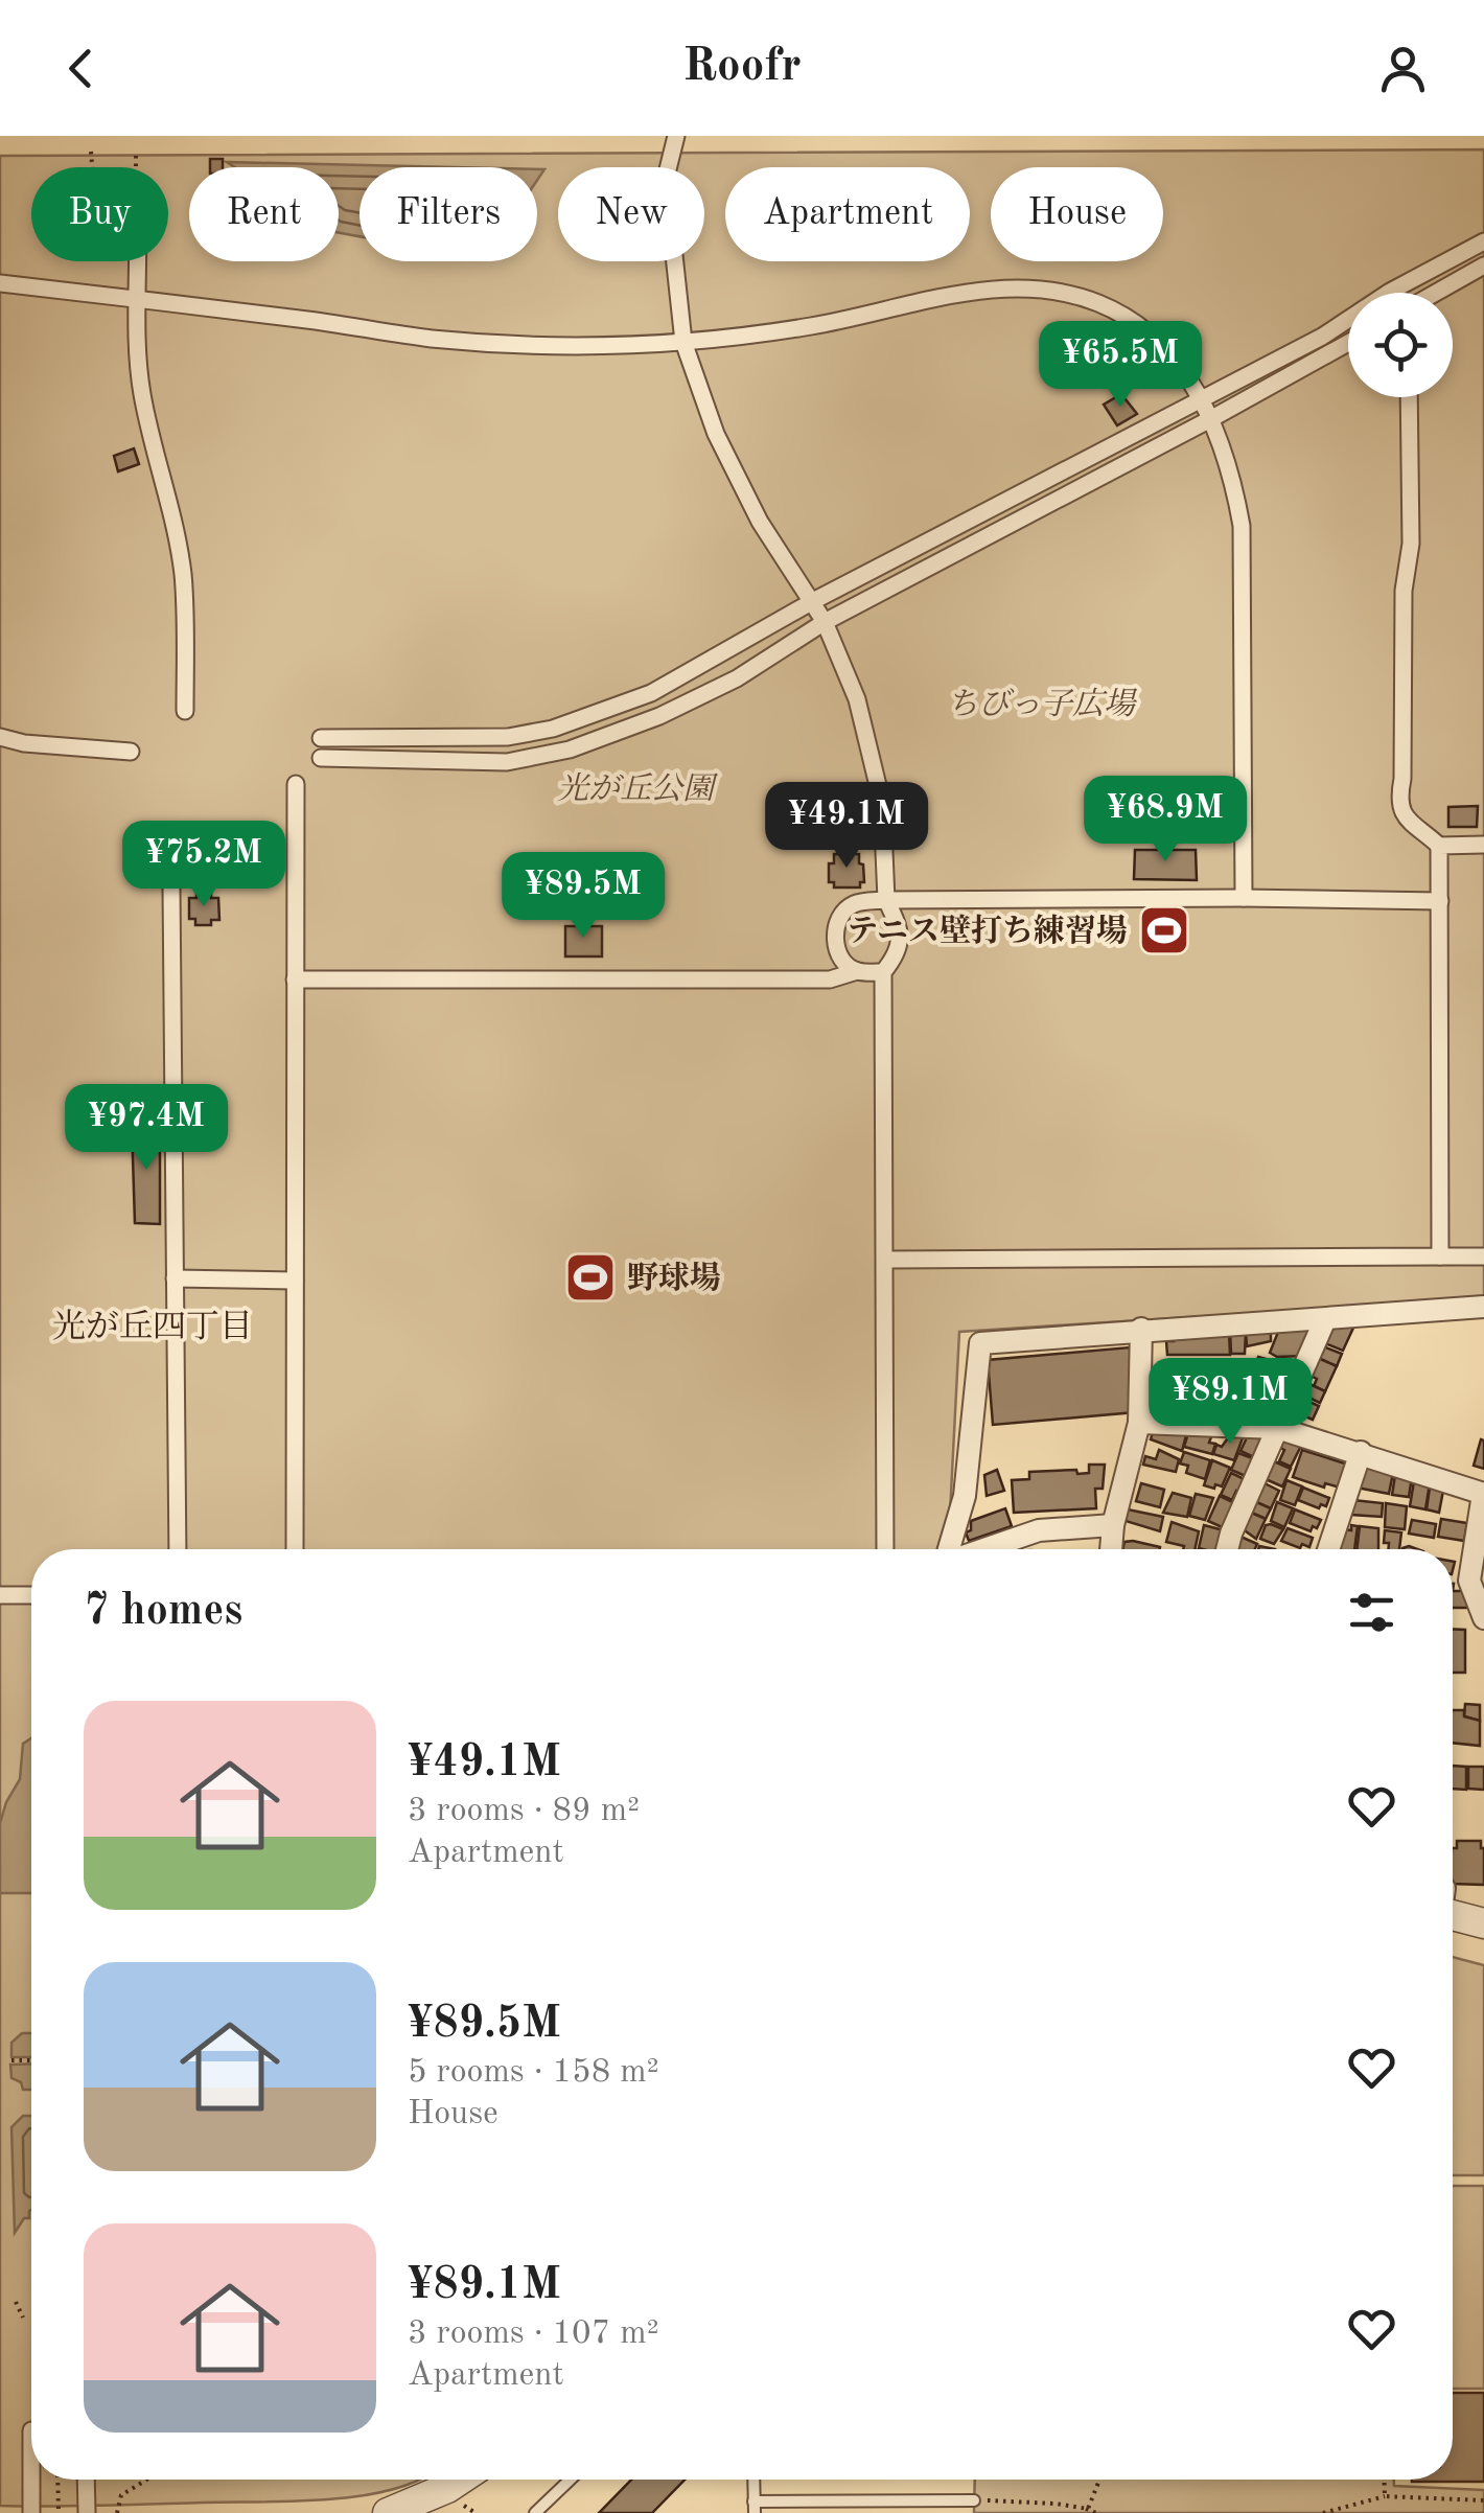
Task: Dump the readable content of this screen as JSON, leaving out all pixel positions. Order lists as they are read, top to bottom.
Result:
{
  "districts": ["光が丘四丁目"],
  "parks": ["ちびっ子広場", "光が丘公園"],
  "places": {
    "sports": ["テニス壁打ち練習場", "野球場"]
  },
  "page": {
    "header": "Roofr",
    "chip": [
      "Buy",
      "Rent",
      "Filters",
      "New",
      "Apartment",
      "House"
    ],
    "price": [
      "¥65.5M",
      "¥68.9M",
      "¥49.1M",
      "¥75.2M",
      "¥89.5M",
      "¥97.4M",
      "¥89.1M"
    ],
    "heading": "7 homes",
    "list": [
      {
        "name": "¥49.1M",
        "note": "3 rooms · 89 m² · Apartment"
      },
      {
        "name": "¥89.5M",
        "note": "5 rooms · 158 m² · House"
      },
      {
        "name": "¥89.1M",
        "note": "3 rooms · 107 m² · Apartment"
      }
    ]
  }
}
